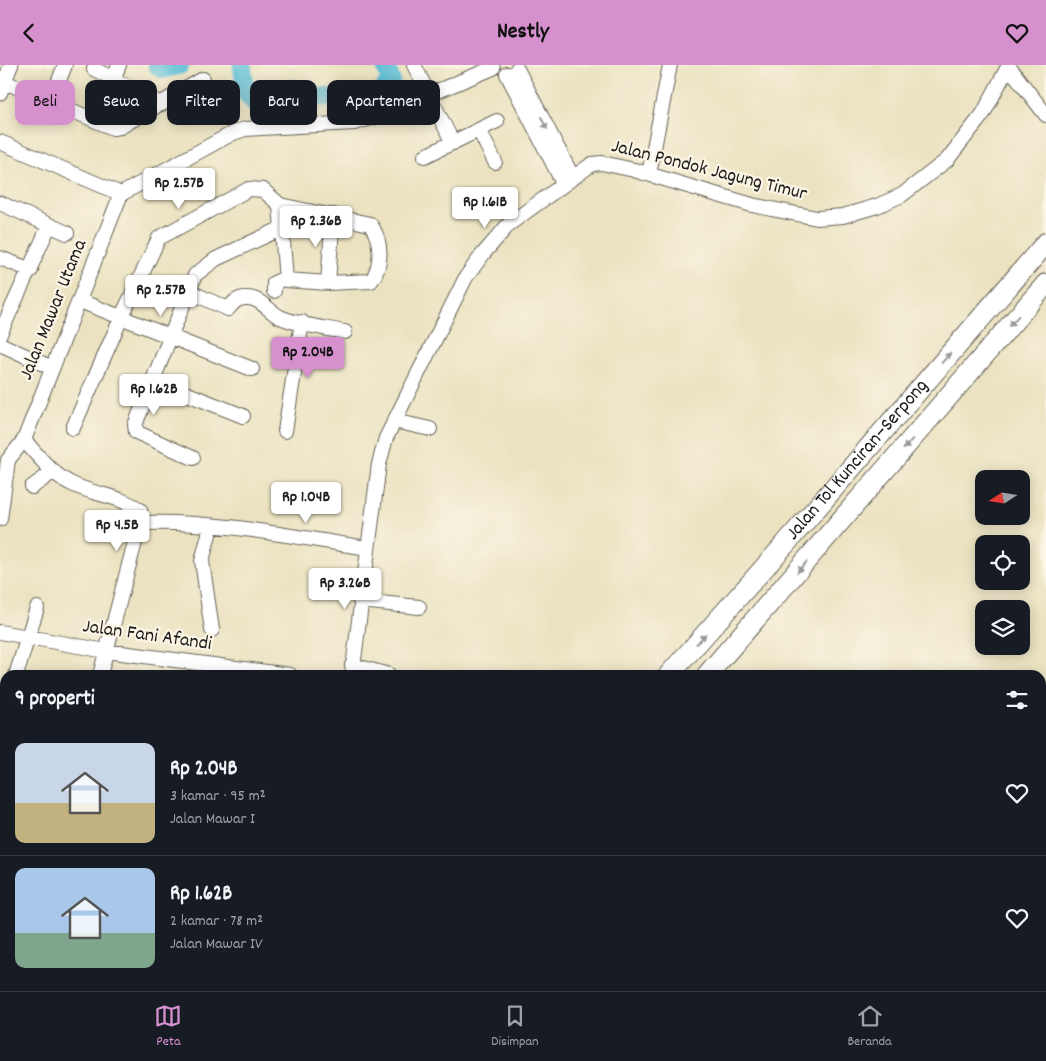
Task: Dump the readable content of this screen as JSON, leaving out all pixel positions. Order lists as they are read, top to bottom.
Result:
{
  "streets": {
    "highway": ["Jalan Tol Kunciran–Serpong"],
    "street": ["Jalan Pondok Jagung Timur", "Jalan Mawar Utama", "Jalan Fani Afandi"]
  },
  "north": "left",
  "page": {
    "header": "Nestly",
    "chip": [
      "Beli",
      "Sewa",
      "Filter",
      "Baru",
      "Apartemen"
    ],
    "price": [
      "Rp 2.57B",
      "Rp 1.61B",
      "Rp 2.36B",
      "Rp 2.57B",
      "Rp 2.04B",
      "Rp 1.62B",
      "Rp 1.04B",
      "Rp 4.5B",
      "Rp 3.26B"
    ],
    "heading": "9 properti",
    "list": [
      {
        "name": "Rp 2.04B",
        "note": "3 kamar · 95 m² · Jalan Mawar I"
      },
      {
        "name": "Rp 1.62B",
        "note": "2 kamar · 78 m² · Jalan Mawar IV"
      }
    ],
    "tabs": ["Peta", "Disimpan", "Beranda"]
  }
}
